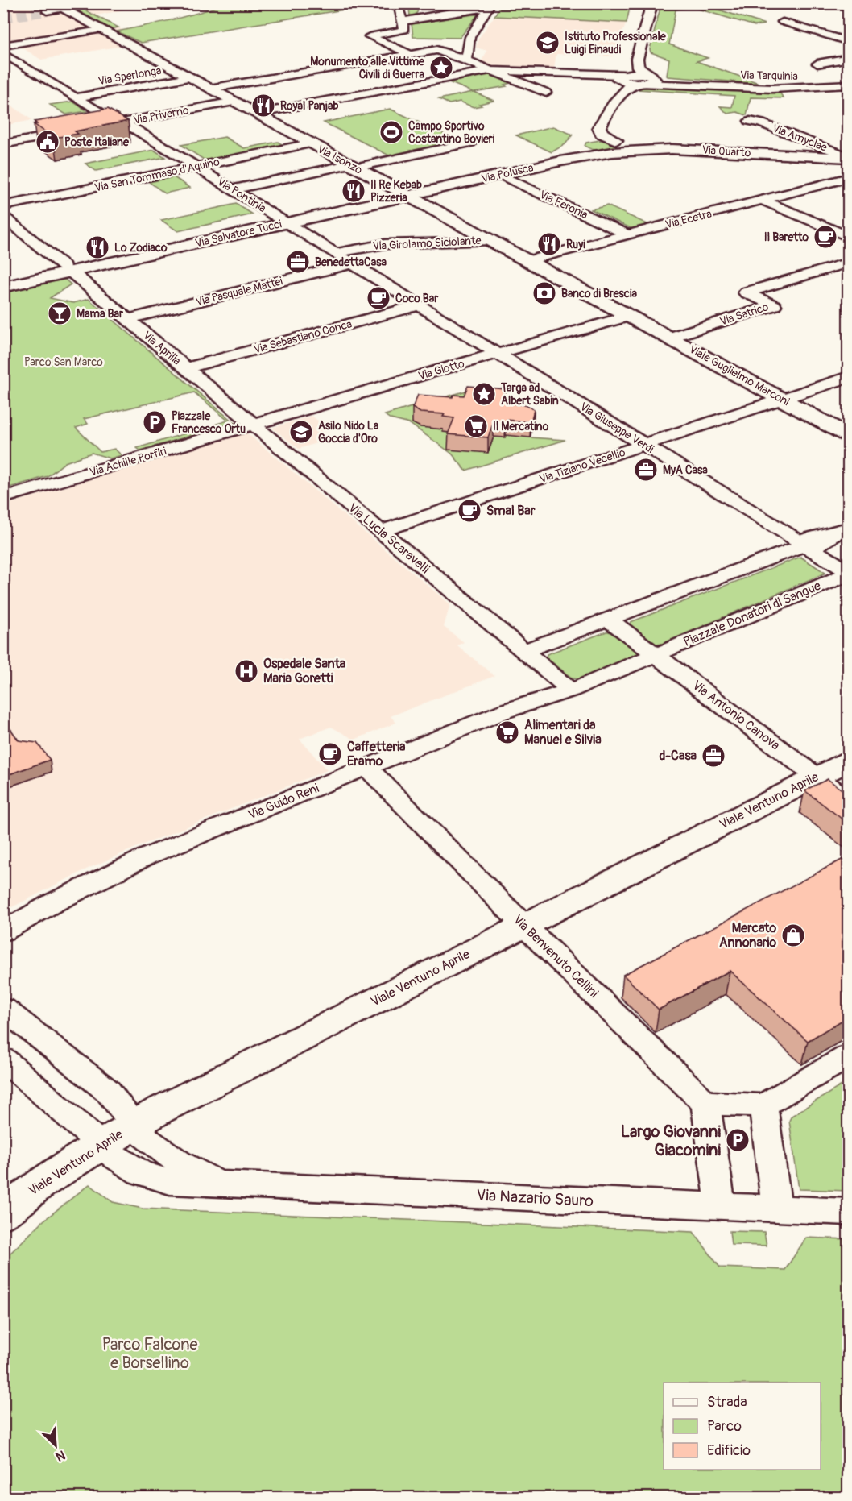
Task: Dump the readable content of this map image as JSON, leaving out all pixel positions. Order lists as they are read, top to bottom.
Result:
{
  "streets": {
    "street": [
      "Via Sperlonga",
      "Via Tarquinia",
      "Via Priverno",
      "Via Amyclae",
      "Via Quarto",
      "Via Isonzo",
      "Via Polusca",
      "Via San Tommaso d'Aquino",
      "Via Pontinia",
      "Via Feronia",
      "Via Ecetra",
      "Via Salvatore Tucci",
      "Via Girolamo Siciolante",
      "Via Pasquale Mattei",
      "Via Satrico",
      "Via Sebastiano Conca",
      "Via Aprilia",
      "Via Giotto",
      "Viale Guglielmo Marconi",
      "Via Giuseppe Verdi",
      "Via Achille Porfiri",
      "Via Tiziano Vecellio",
      "Via Lucia Scaravelli",
      "Piazzale Donatori di Sangue",
      "Via Antonio Canova",
      "Viale Ventuno Aprile",
      "Via Guido Reni",
      "Via Benvenuto Cellini",
      "Via Nazario Sauro"
    ]
  },
  "crossings": [
    ["Via Sperlonga", "Via Isonzo"],
    ["Via Sperlonga", "Via Pontinia"],
    ["Via Tarquinia", "Via Polusca"],
    ["Via Priverno", "Via Isonzo"],
    ["Via Priverno", "Via Pontinia"],
    ["Via Amyclae", "Via Quarto"],
    ["Via Quarto", "Via Polusca"],
    ["Via Isonzo", "Via Polusca"],
    ["Via Isonzo", "Via San Tommaso d'Aquino"],
    ["Via Isonzo", "Via Ecetra"],
    ["Via Isonzo", "Via Salvatore Tucci"],
    ["Via Isonzo", "Via Girolamo Siciolante"],
    ["Via Isonzo", "Via Giotto"],
    ["Via Isonzo", "Viale Guglielmo Marconi"],
    ["Via Polusca", "Via Feronia"],
    ["Via Polusca", "Via Salvatore Tucci"],
    ["Via San Tommaso d'Aquino", "Via Pontinia"],
    ["Via San Tommaso d'Aquino", "Via Aprilia"],
    ["Via Pontinia", "Via Salvatore Tucci"],
    ["Via Pontinia", "Via Giuseppe Verdi"],
    ["Via Feronia", "Via Ecetra"],
    ["Via Salvatore Tucci", "Via Aprilia"],
    ["Via Salvatore Tucci", "Via Giuseppe Verdi"],
    ["Via Girolamo Siciolante", "Via Giuseppe Verdi"],
    ["Via Pasquale Mattei", "Via Aprilia"],
    ["Via Pasquale Mattei", "Via Giuseppe Verdi"],
    ["Via Satrico", "Viale Guglielmo Marconi"],
    ["Via Sebastiano Conca", "Via Aprilia"],
    ["Via Sebastiano Conca", "Via Giuseppe Verdi"],
    ["Via Aprilia", "Via Giotto"],
    ["Via Aprilia", "Via Achille Porfiri"],
    ["Via Aprilia", "Via Lucia Scaravelli"],
    ["Via Giotto", "Viale Guglielmo Marconi"],
    ["Via Giotto", "Via Giuseppe Verdi"],
    ["Via Giotto", "Via Achille Porfiri"],
    ["Via Giotto", "Via Lucia Scaravelli"],
    ["Viale Guglielmo Marconi", "Via Tiziano Vecellio"],
    ["Via Giuseppe Verdi", "Via Tiziano Vecellio"],
    ["Via Giuseppe Verdi", "Piazzale Donatori di Sangue"],
    ["Via Achille Porfiri", "Via Lucia Scaravelli"],
    ["Via Tiziano Vecellio", "Via Lucia Scaravelli"],
    ["Piazzale Donatori di Sangue", "Via Antonio Canova"],
    ["Piazzale Donatori di Sangue", "Via Guido Reni"],
    ["Via Antonio Canova", "Viale Ventuno Aprile"],
    ["Viale Ventuno Aprile", "Via Benvenuto Cellini"],
    ["Viale Ventuno Aprile", "Via Nazario Sauro"],
    ["Via Guido Reni", "Via Benvenuto Cellini"]
  ],
  "parks": ["Parco San Marco", "Parco Falcone e Borsellino"],
  "places": {
    "school or university": ["Istituto Professionale Luigi Einaudi", "Asilo Nido La Goccia d'Oro"],
    "place": ["Monumento alle Vittime Civili di Guerra", "Targa ad Albert Sabin"],
    "restaurant": [
      "Royal Panjab",
      "Il Re Kebab Pizzeria",
      "Ruyi",
      "Lo Zodiaco"
    ],
    "sports": ["Campo Sportivo Costantino Bovieri"],
    "public building": ["Poste Italiane"],
    "cafe": [
      "Il Baretto",
      "Coco Bar",
      "Smal Bar",
      "Caffetteria Eramo"
    ],
    "office": ["BenedettaCasa", "MyA Casa", "d-Casa"],
    "bank": ["Banco di Brescia"],
    "bar": ["Mama Bar"],
    "parking": ["Piazzale Francesco Ortu", "Largo Giovanni Giacomini"],
    "supermarket": ["Il Mercatino", "Alimentari da Manuel e Silvia"],
    "hospital": ["Ospedale Santa Maria Goretti"],
    "shop": ["Mercato Annonario"]
  },
  "legend": ["Strada", "Parco", "Edificio"],
  "north": "bottom right"
}
